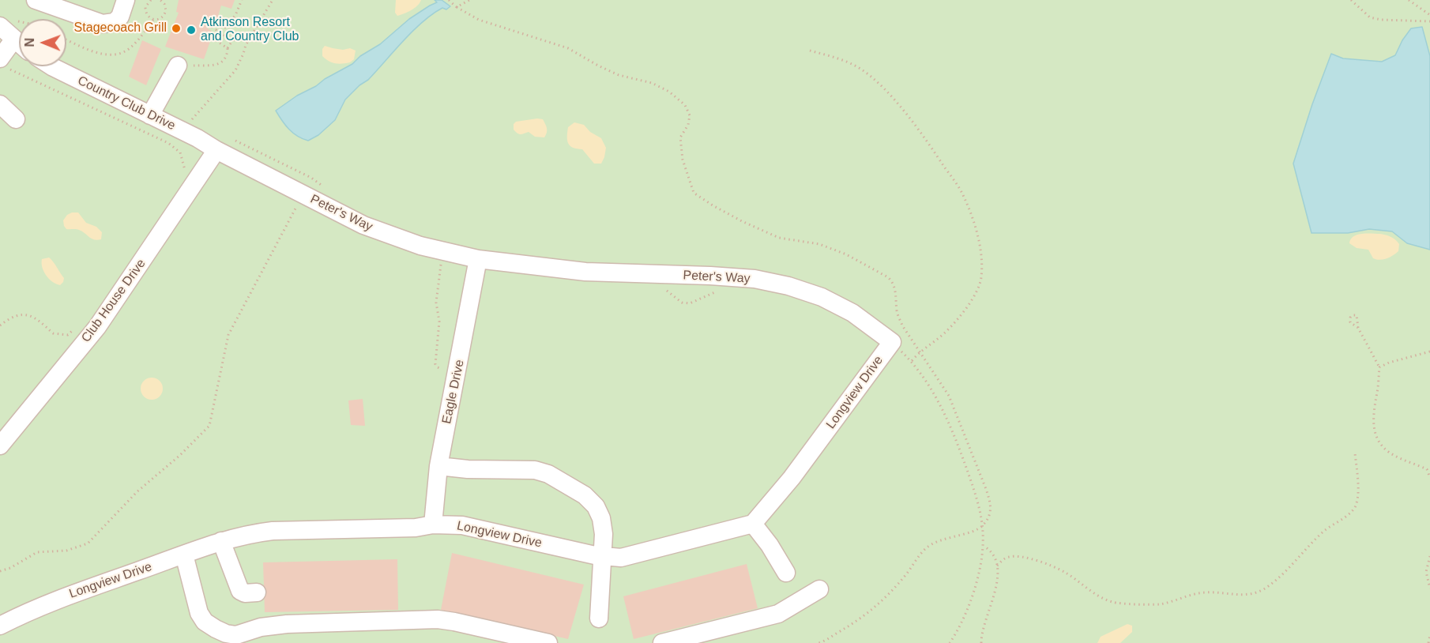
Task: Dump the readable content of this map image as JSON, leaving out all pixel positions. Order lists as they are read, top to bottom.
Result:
{
  "streets": {
    "street": [
      "Country Club Drive",
      "Peter's Way",
      "Club House Drive",
      "Eagle Drive",
      "Longview Drive"
    ]
  },
  "crossings": [
    ["Country Club Drive", "Peter's Way"],
    ["Country Club Drive", "Club House Drive"],
    ["Peter's Way", "Club House Drive"],
    ["Peter's Way", "Eagle Drive"],
    ["Peter's Way", "Longview Drive"],
    ["Eagle Drive", "Longview Drive"]
  ],
  "places": ["Stagecoach Grill", "Atkinson Resort and Country Club"],
  "north": "left"
}
